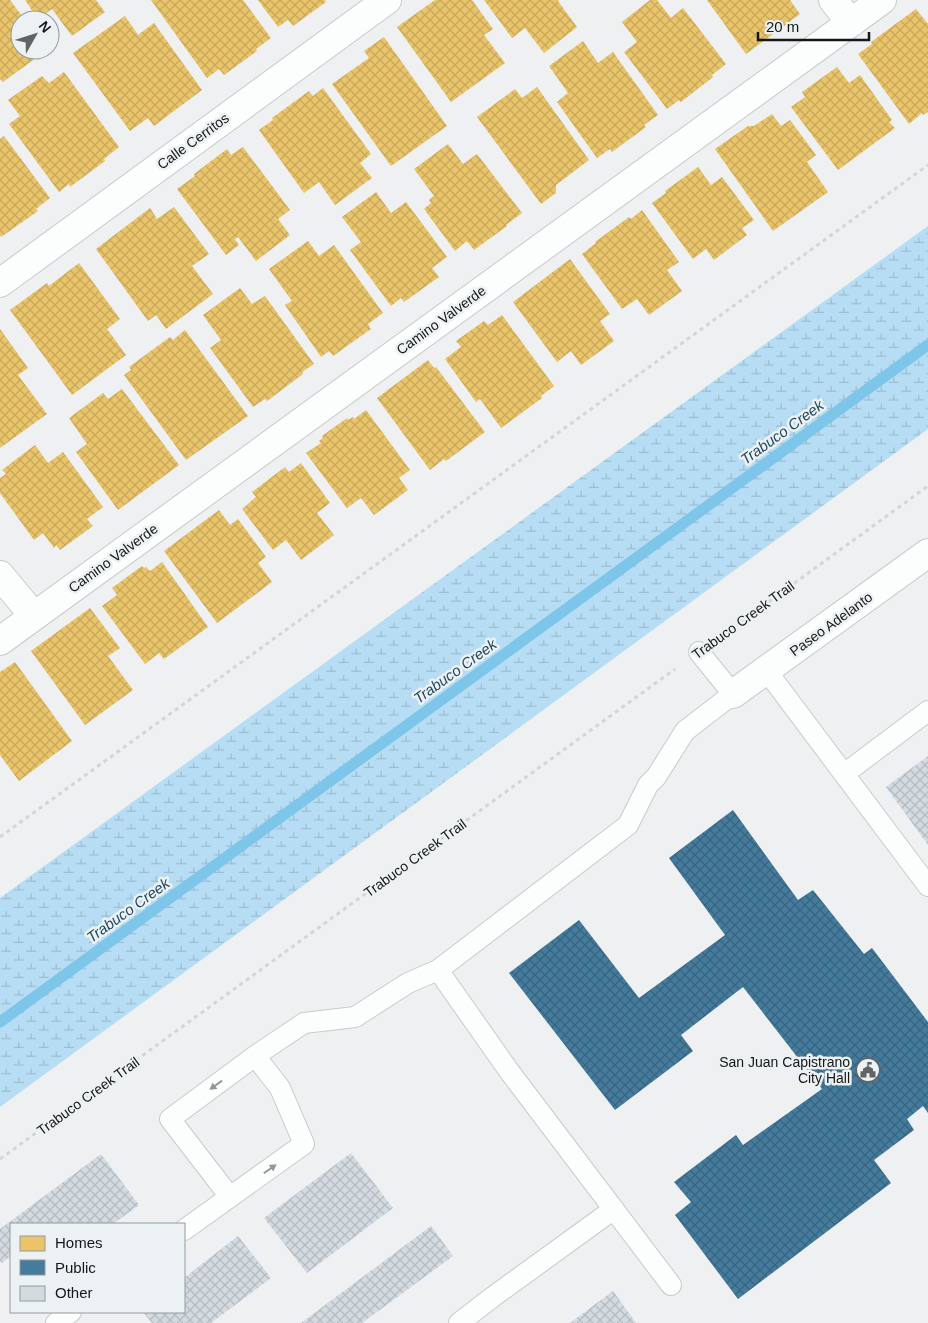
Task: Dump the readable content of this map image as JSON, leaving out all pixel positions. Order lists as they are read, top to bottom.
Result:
{
  "streets": {
    "street": ["Calle Cerritos", "Camino Valverde", "Paseo Adelanto"],
    "path": ["Trabuco Creek Trail"]
  },
  "water": ["Trabuco Creek"],
  "places": {
    "public building": ["San Juan Capistrano City Hall"]
  },
  "legend": ["Homes", "Public", "Other"],
  "scale_bar": "20 m",
  "north": "top right"
}
